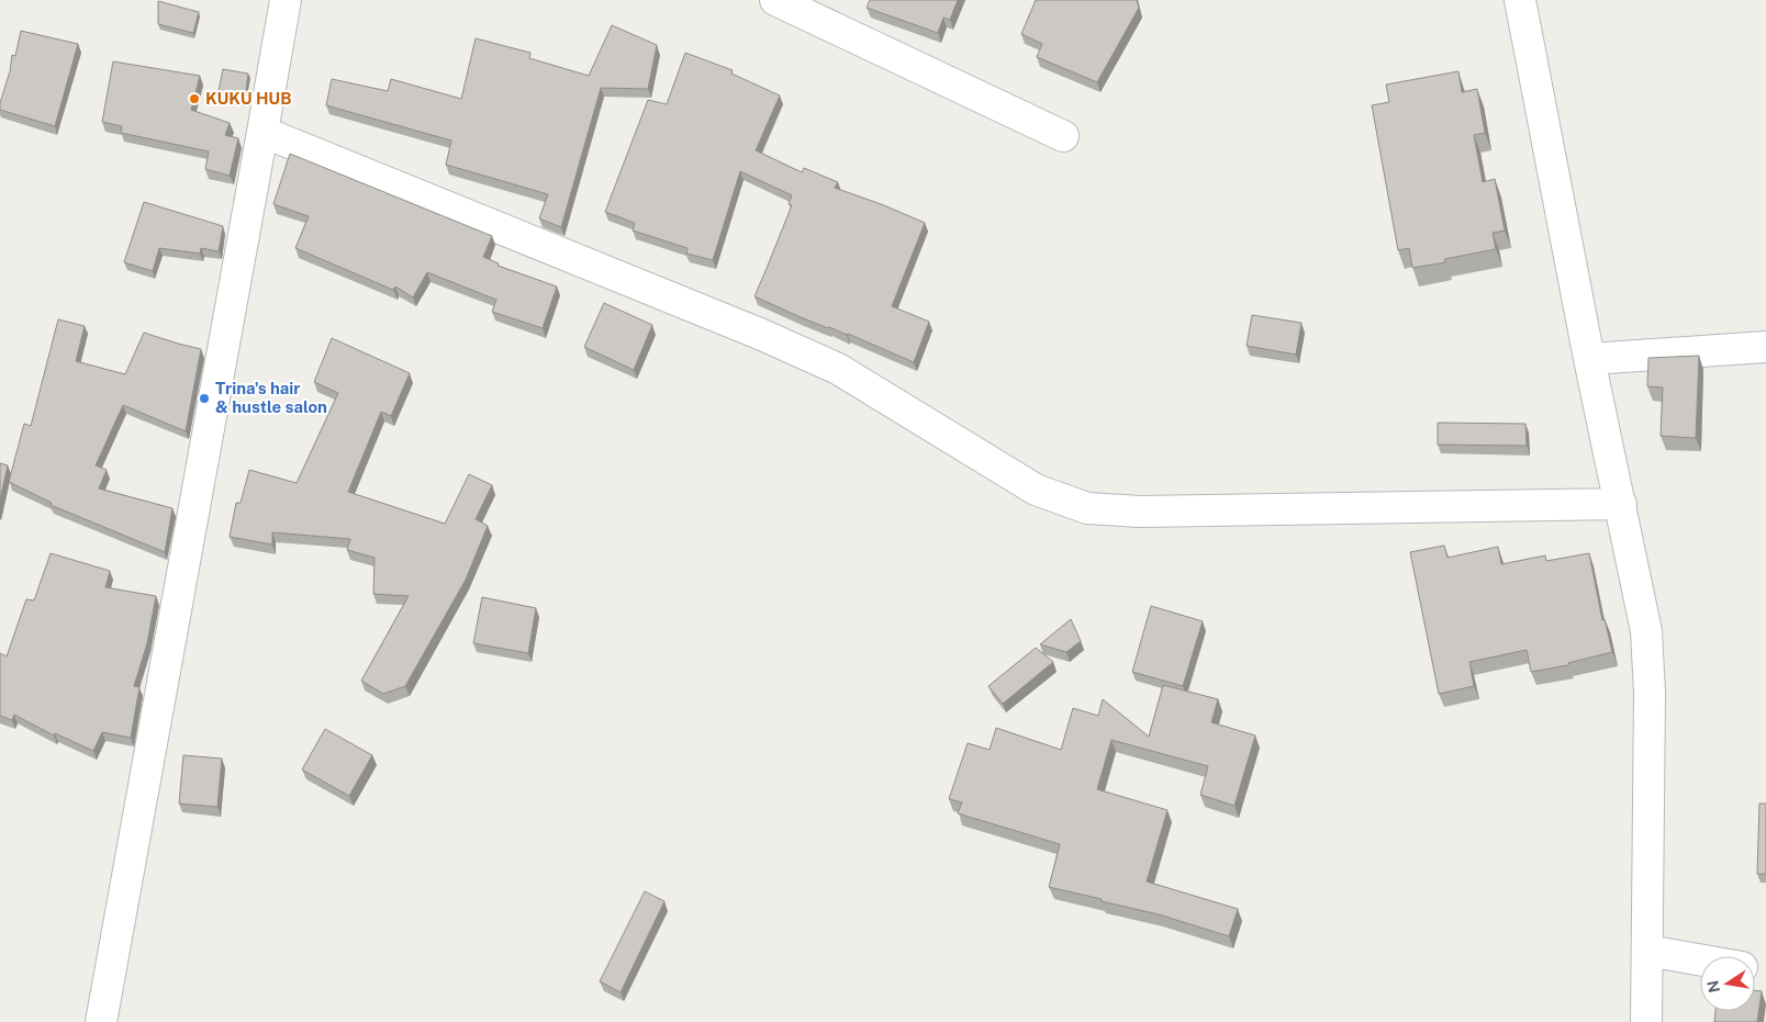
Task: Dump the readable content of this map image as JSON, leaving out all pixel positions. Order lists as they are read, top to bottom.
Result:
{
  "places": ["KUKU HUB", "Trina's hair & hustle salon"],
  "north": "left"
}
